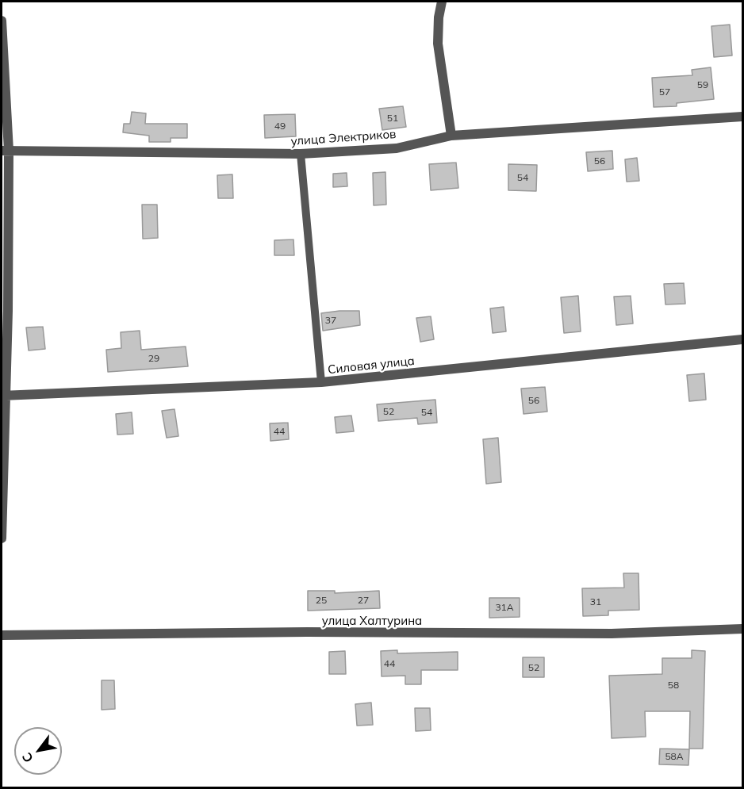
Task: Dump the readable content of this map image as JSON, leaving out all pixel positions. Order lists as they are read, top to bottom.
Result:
{
  "streets": {
    "street": ["улица Электриков", "Силовая улица", "улица Халтурина"]
  },
  "house_numbers": [
    "59",
    "57",
    "51",
    "49",
    "56",
    "54",
    "37",
    "29",
    "56",
    "52",
    "54",
    "44",
    "25",
    "27",
    "31",
    "31А",
    "44",
    "52",
    "58",
    "58А"
  ],
  "north": "bottom left"
}
